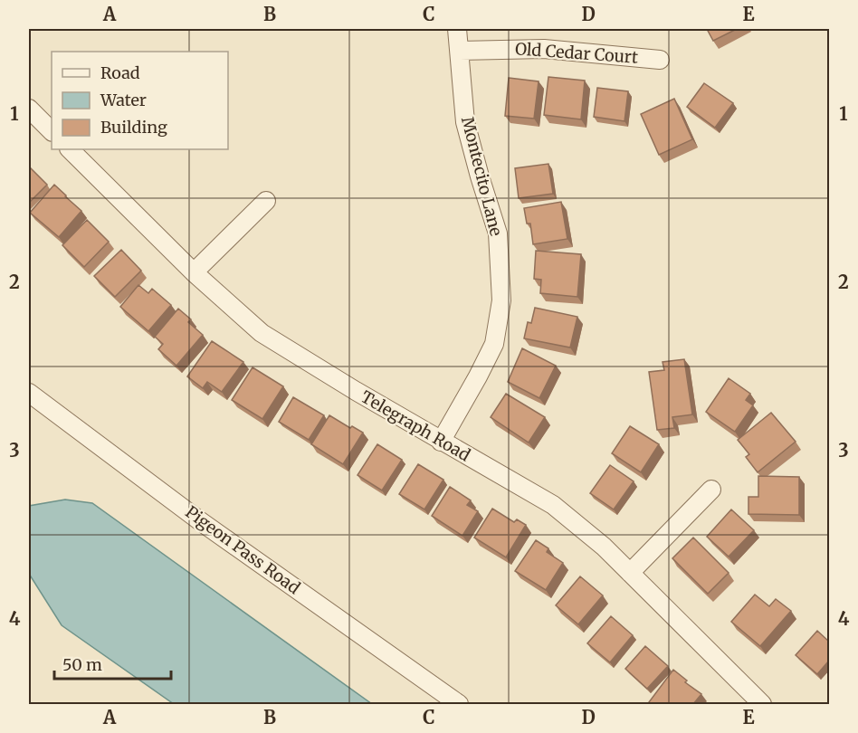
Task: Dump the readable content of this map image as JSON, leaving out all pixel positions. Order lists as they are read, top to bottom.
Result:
{
  "streets": {
    "street": [
      "Old Cedar Court",
      "Montecito Lane",
      "Telegraph Road",
      "Pigeon Pass Road"
    ]
  },
  "crossings": [
    ["Old Cedar Court", "Montecito Lane"],
    ["Montecito Lane", "Telegraph Road"]
  ],
  "legend": ["Road", "Water", "Building"],
  "scale_bar": "50 m",
  "grid": {
    "columns": [
      "A",
      "B",
      "C",
      "D",
      "E"
    ],
    "rows": [
      "1",
      "2",
      "3",
      "4"
    ]
  }
}
